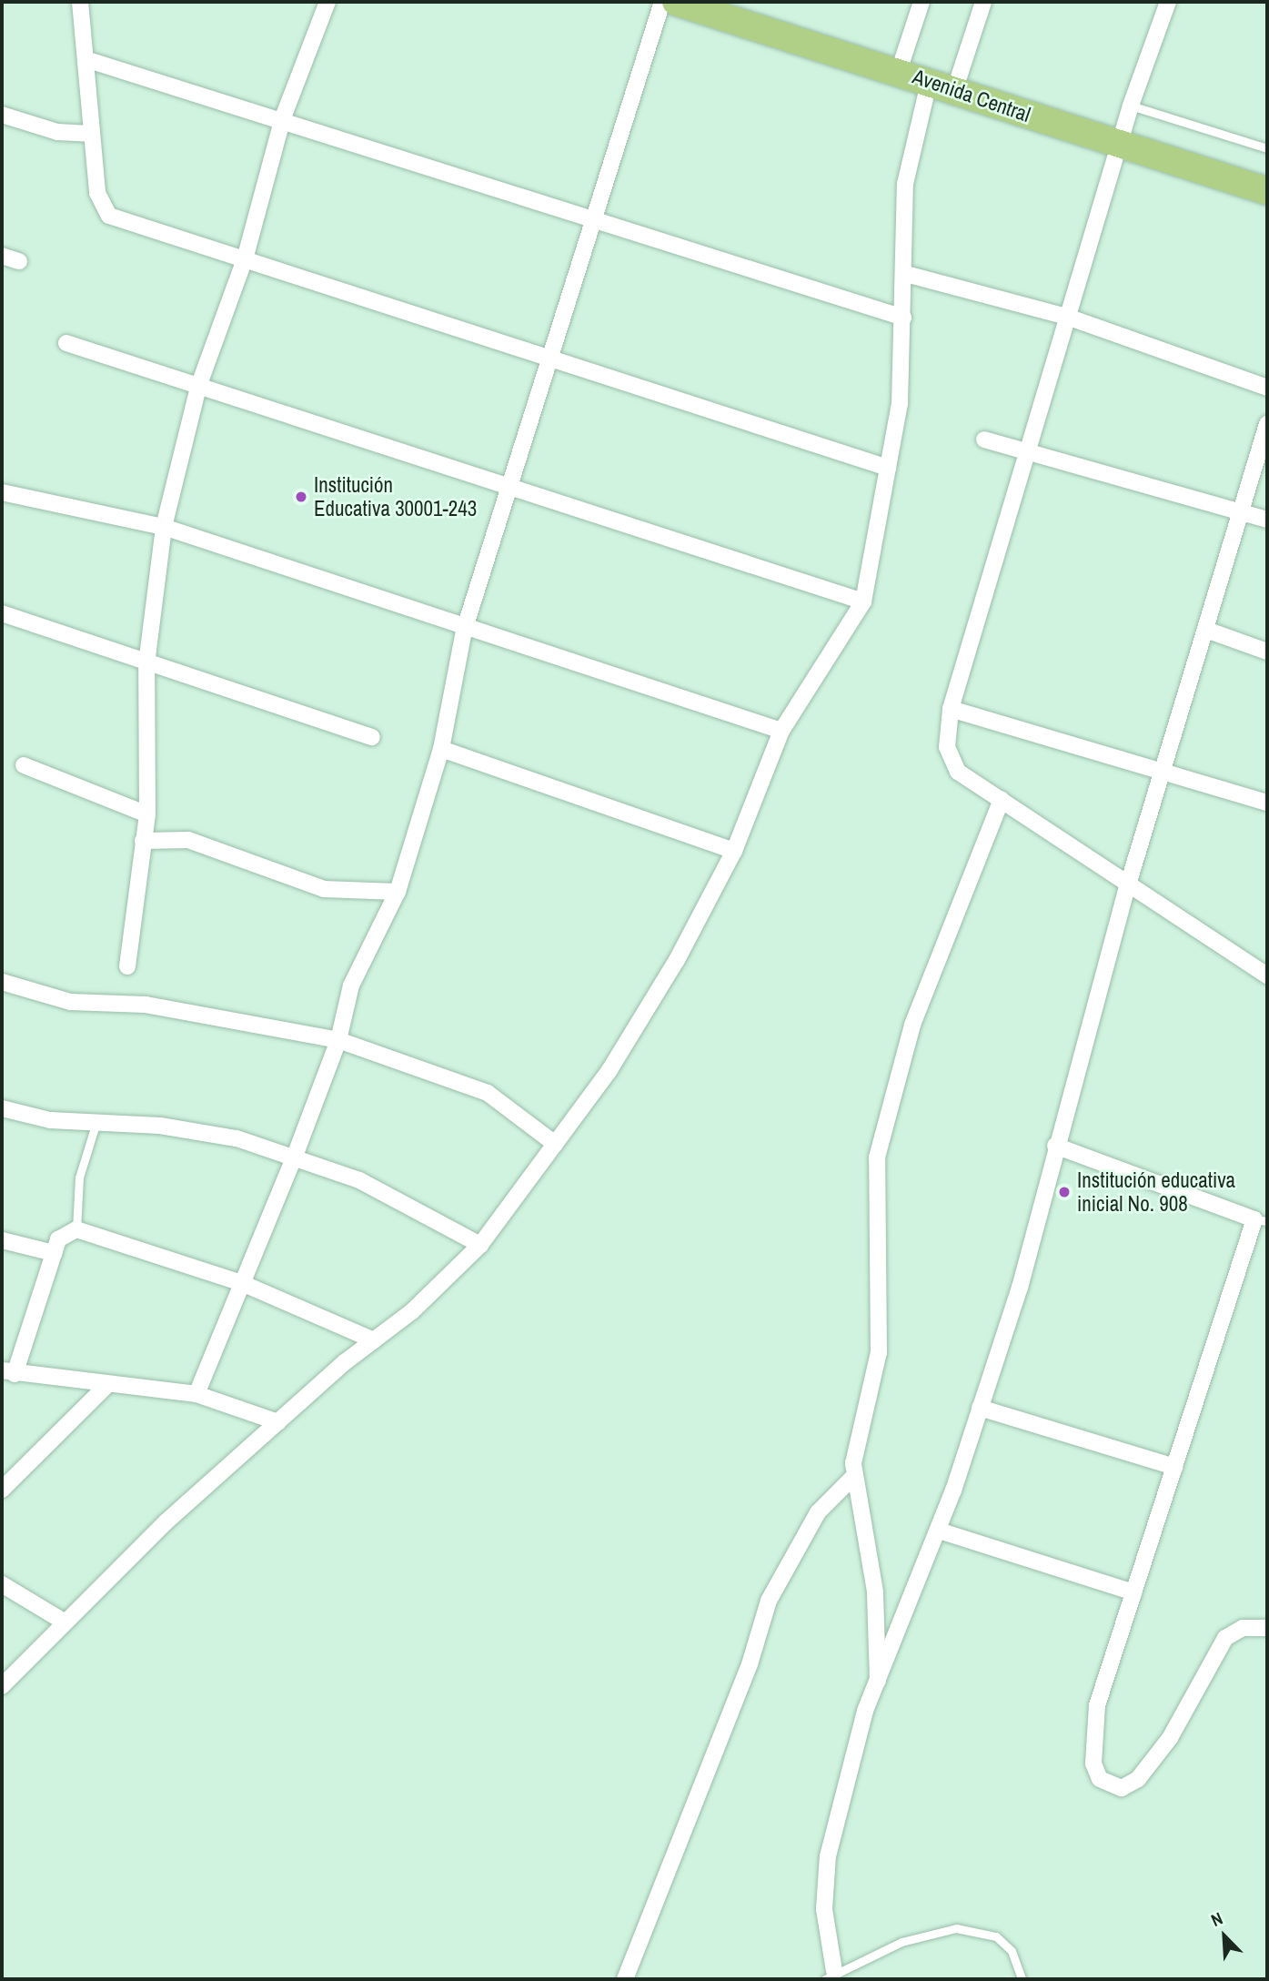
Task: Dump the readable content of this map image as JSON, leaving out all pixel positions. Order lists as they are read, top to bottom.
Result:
{
  "streets": {
    "highway": ["Avenida Central"]
  },
  "places": ["Institución Educativa 30001-243", "Institución educativa inicial No. 908"],
  "north": "top left"
}
